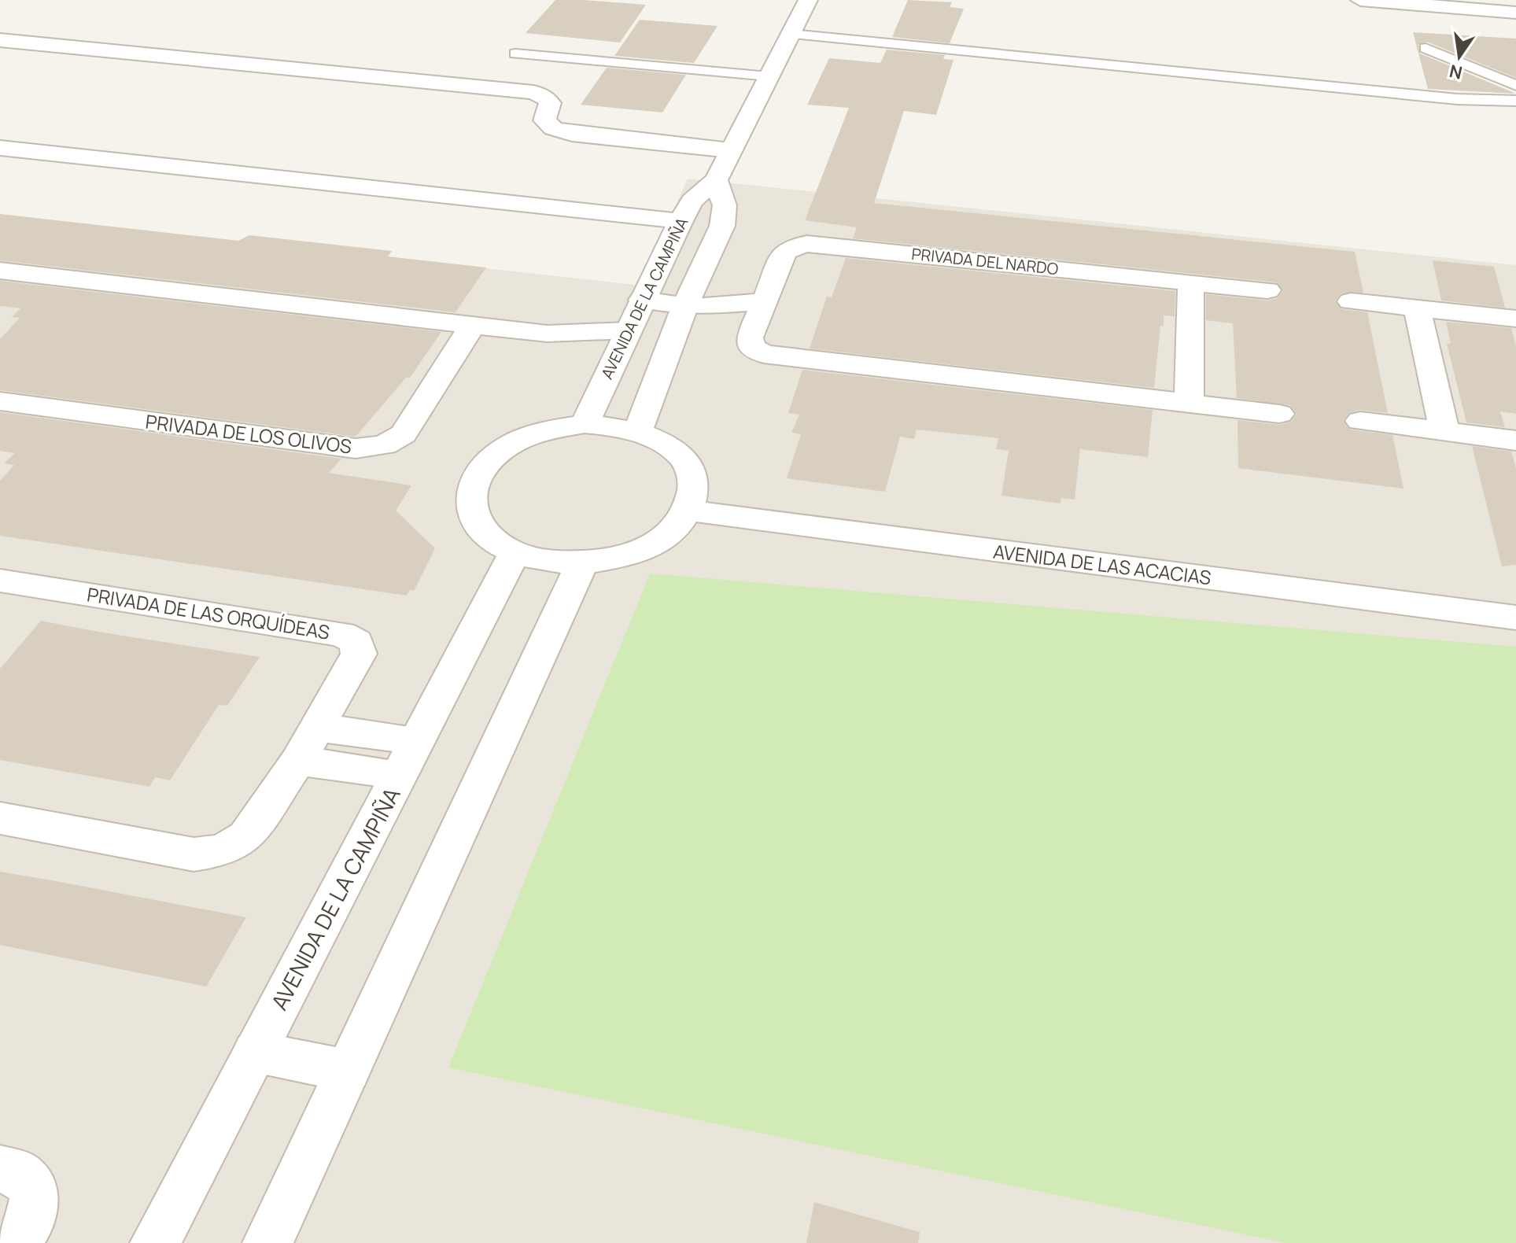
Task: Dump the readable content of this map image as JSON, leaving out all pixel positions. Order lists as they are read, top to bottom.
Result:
{
  "streets": {
    "street": [
      "PRIVADA DEL NARDO",
      "AVENIDA DE LA CAMPIÑA",
      "PRIVADA DE LOS OLIVOS",
      "AVENIDA DE LAS ACACIAS",
      "PRIVADA DE LAS ORQUÍDEAS"
    ]
  },
  "crossings": [
    ["AVENIDA DE LA CAMPIÑA", "AVENIDA DE LAS ACACIAS"]
  ],
  "north": "bottom"
}
